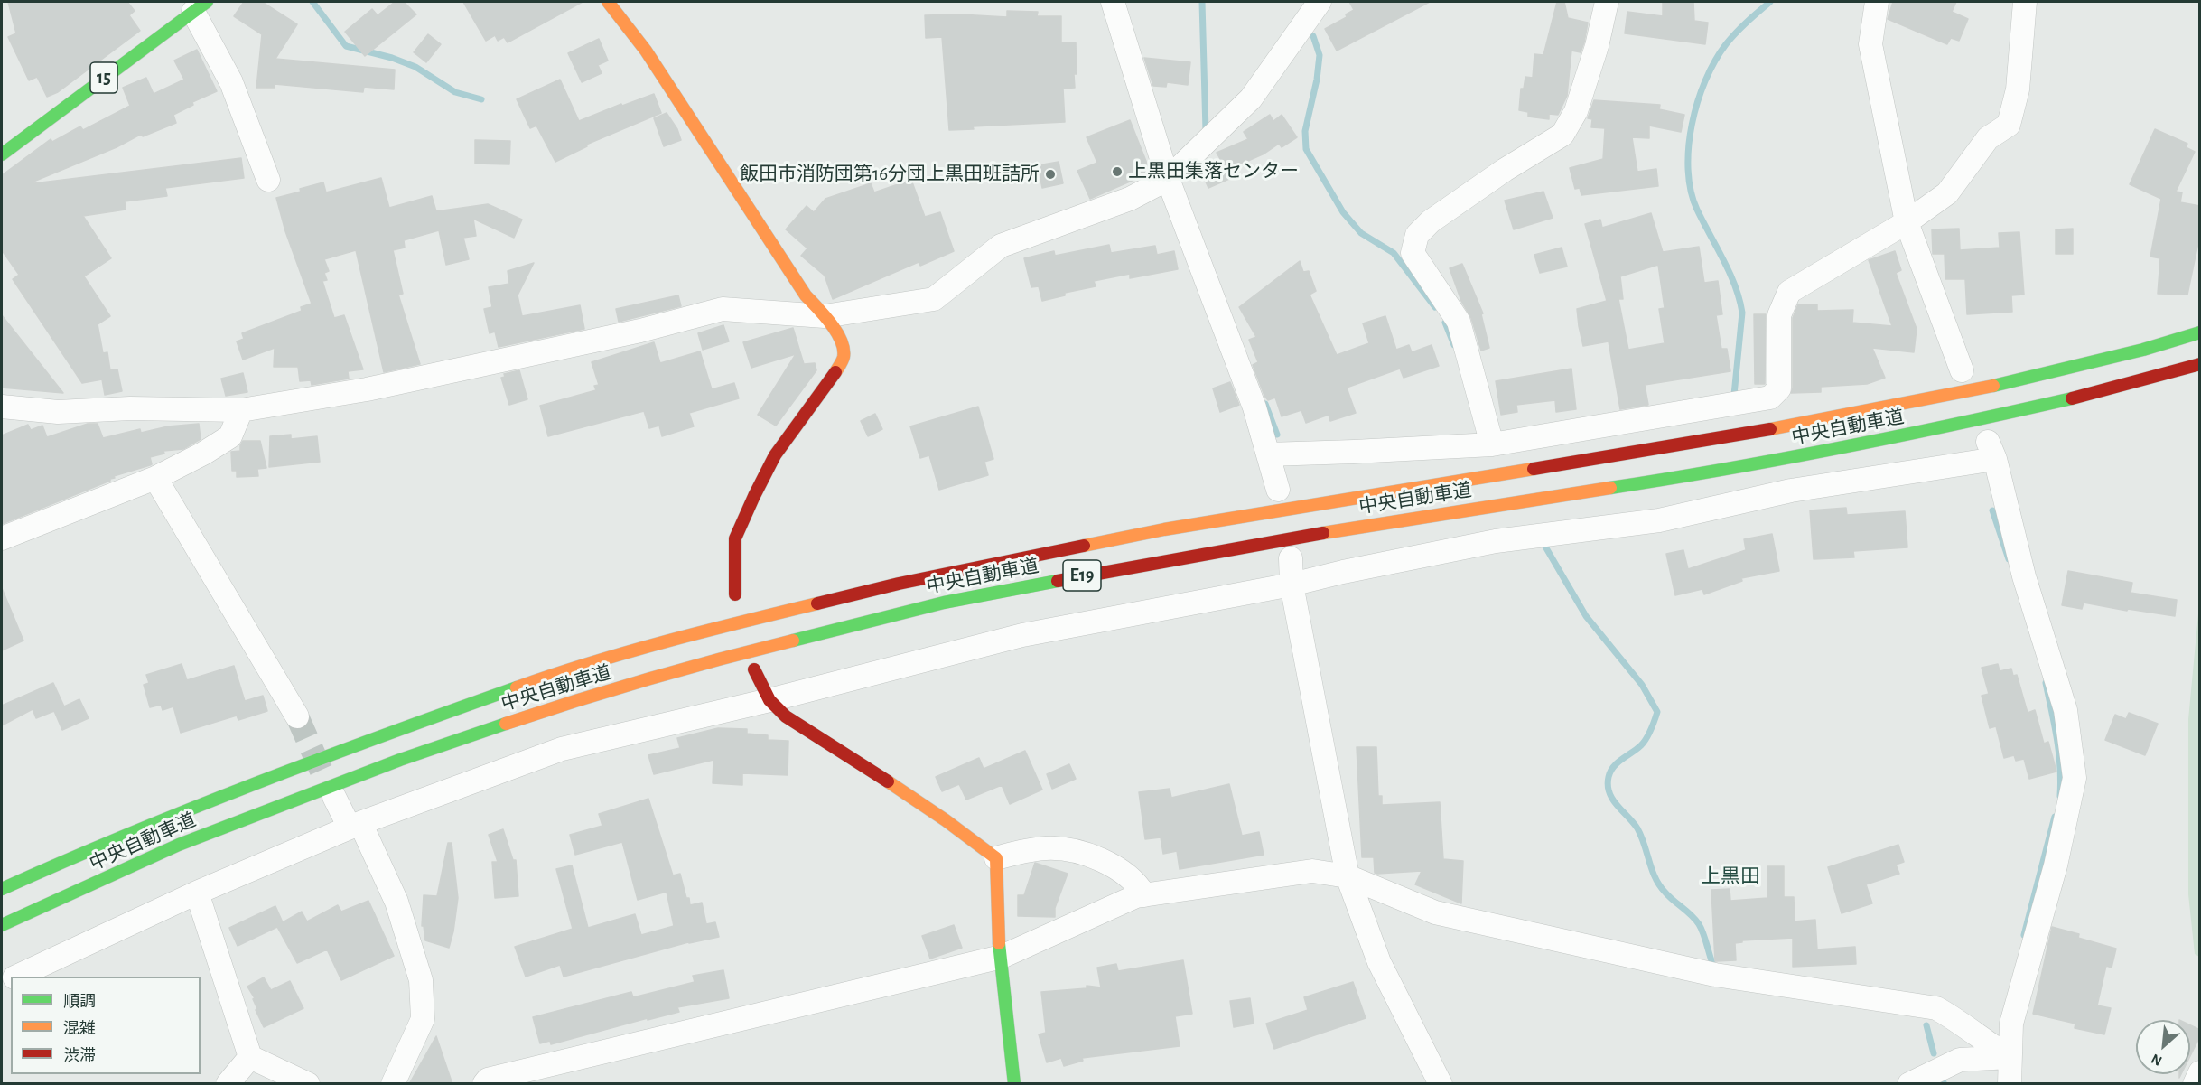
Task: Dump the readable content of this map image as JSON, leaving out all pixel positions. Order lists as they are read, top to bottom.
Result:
{
  "streets": {
    "main road": ["15", "中央自動車道", "E19"]
  },
  "districts": ["上黒田"],
  "places": ["上黒田集落センター", "飯田市消防団第16分団上黒田班詰所"],
  "legend": ["順調", "混雑", "渋滞"],
  "north": "bottom left"
}
